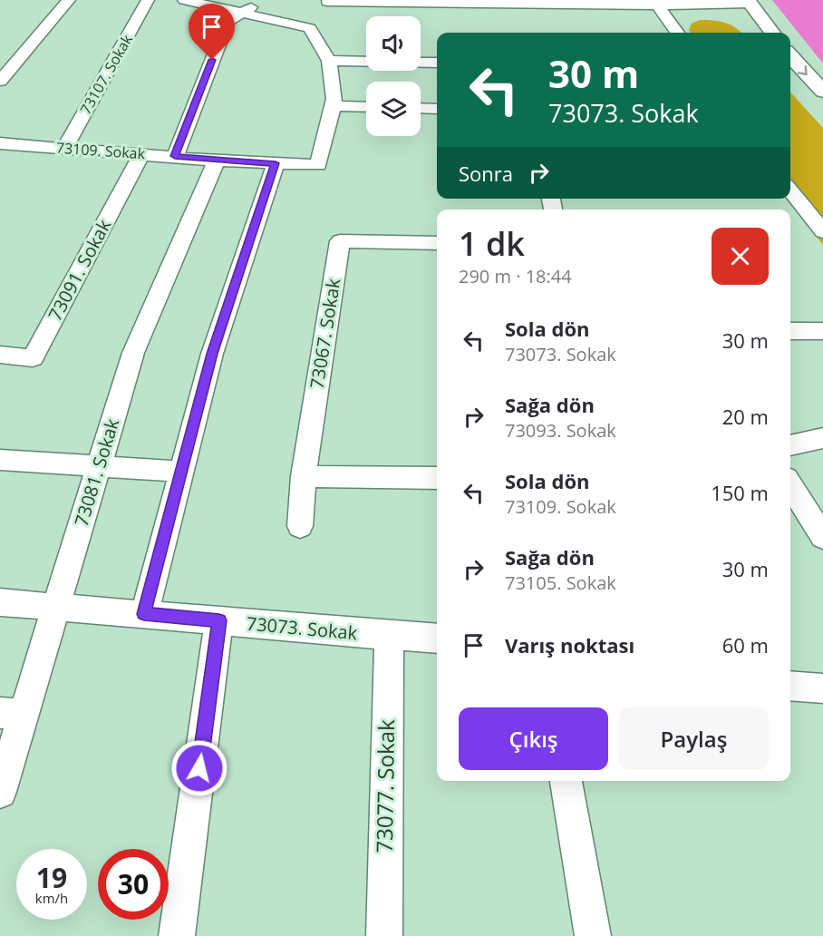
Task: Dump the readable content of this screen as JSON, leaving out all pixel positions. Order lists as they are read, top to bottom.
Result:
{
  "streets": {
    "street": [
      "73107. Sokak",
      "73109. Sokak",
      "73091. Sokak",
      "73067. Sokak",
      "73081. Sokak",
      "73073. Sokak",
      "73077. Sokak"
    ]
  },
  "crossings": [
    ["73107. Sokak", "73109. Sokak"],
    ["73109. Sokak", "73091. Sokak"],
    ["73109. Sokak", "73081. Sokak"],
    ["73081. Sokak", "73073. Sokak"],
    ["73073. Sokak", "73077. Sokak"]
  ],
  "page": {
    "turn": ["30 m", "73073. Sokak"],
    "then": "Sonra",
    "heading": ["1 dk", "290 m · 18:44"],
    "list": [
      {
        "name": "Sola dön",
        "note": "73073. Sokak",
        "value": "30 m"
      },
      {
        "name": "Sağa dön",
        "note": "73093. Sokak",
        "value": "20 m"
      },
      {
        "name": "Sola dön",
        "note": "73109. Sokak",
        "value": "150 m"
      },
      {
        "name": "Sağa dön",
        "note": "73105. Sokak",
        "value": "30 m"
      },
      {
        "name": "Varış noktası",
        "value": "60 m"
      }
    ],
    "buttons": ["Çıkış", "Paylaş"],
    "speed": "19 km/h",
    "limit": "30"
  }
}
